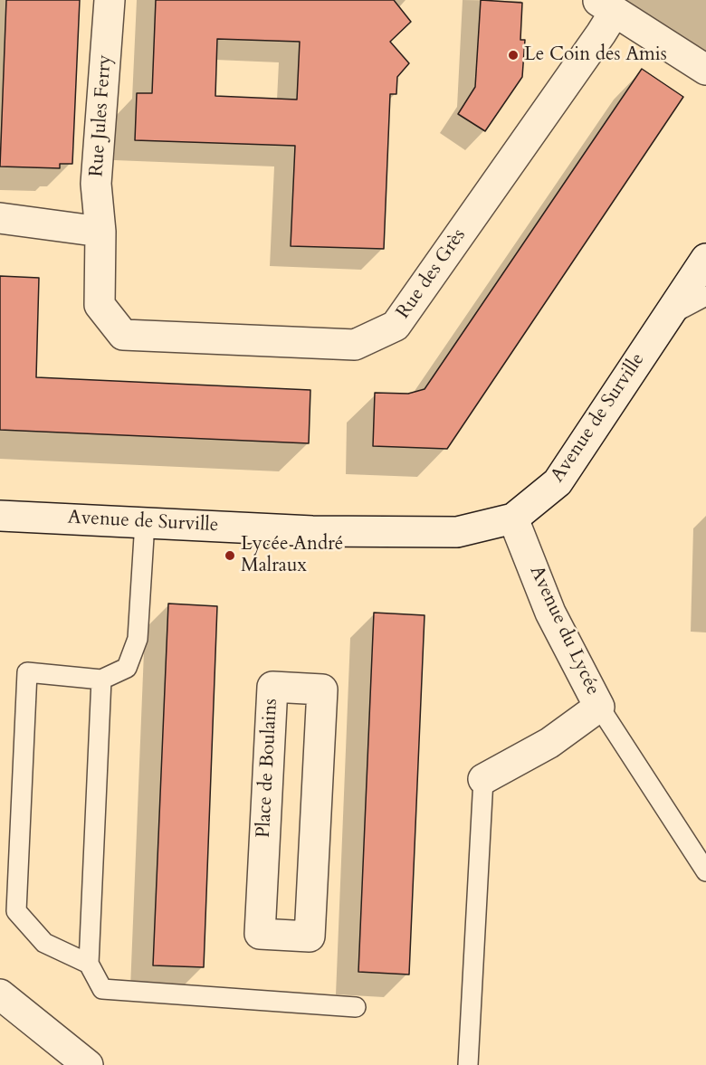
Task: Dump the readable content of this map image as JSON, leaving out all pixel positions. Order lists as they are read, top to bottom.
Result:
{
  "streets": {
    "street": [
      "Rue Jules Ferry",
      "Rue des Grès",
      "Avenue de Surville",
      "Avenue du Lycée",
      "Place de Boulains"
    ]
  },
  "crossings": [
    ["Rue Jules Ferry", "Rue des Grès"],
    ["Avenue de Surville", "Avenue du Lycée"]
  ],
  "places": ["Le Coin des Amis", "Lycée André Malraux"]
}
